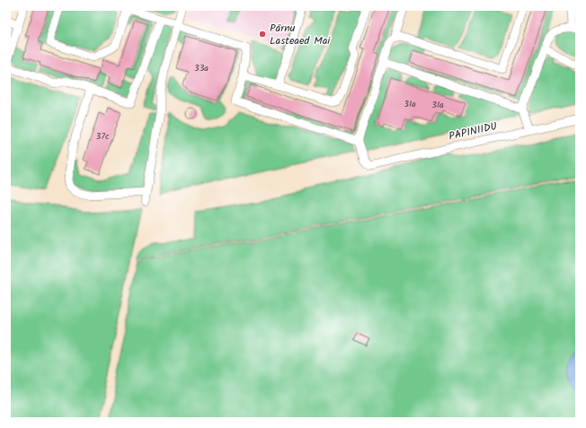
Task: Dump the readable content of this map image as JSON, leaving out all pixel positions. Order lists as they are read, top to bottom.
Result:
{
  "streets": {
    "street": ["PAPINIIDU"]
  },
  "places": ["Pärnu Lasteaed Mai"],
  "house_numbers": [
    "33a",
    "31a",
    "31a",
    "37c"
  ]
}
